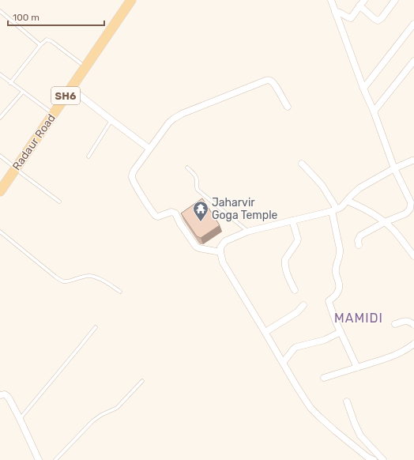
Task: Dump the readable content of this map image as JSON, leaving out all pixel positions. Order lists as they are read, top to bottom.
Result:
{
  "streets": {
    "main road": ["SH6", "Radaur Road"]
  },
  "districts": ["MAMIDI"],
  "places": {
    "temple": ["Jaharvir Goga Temple"]
  },
  "scale_bar": "100 m"
}
